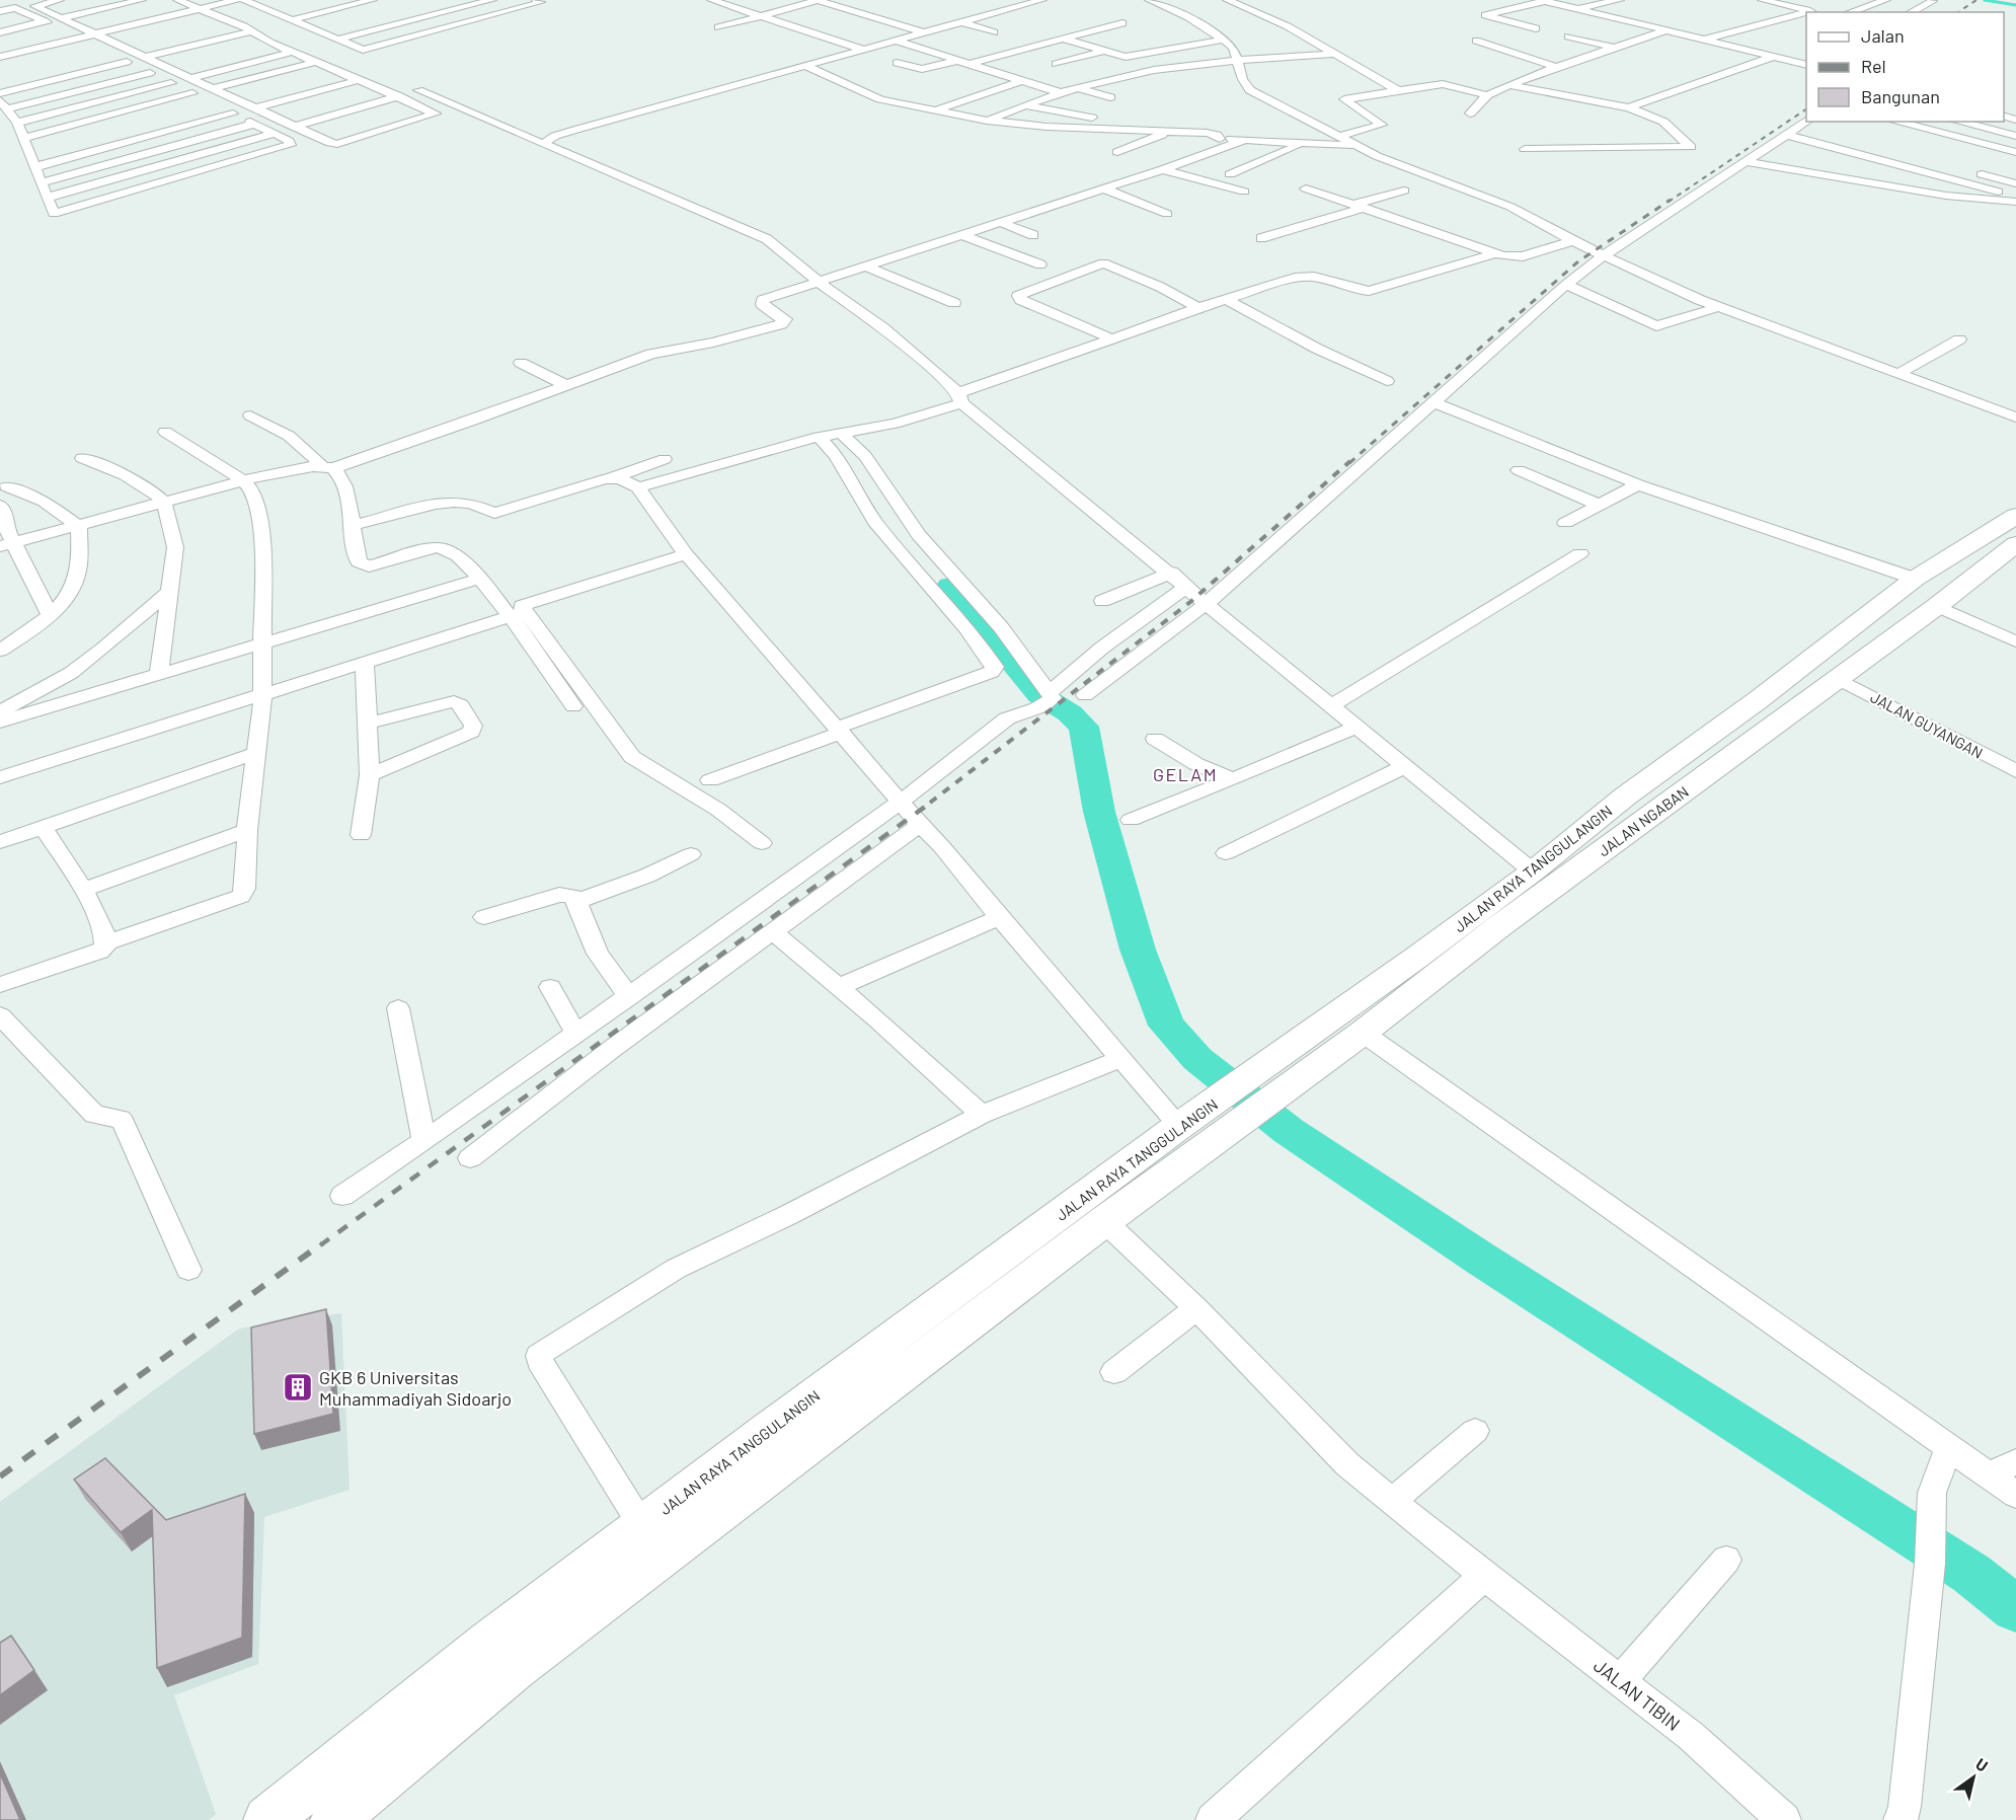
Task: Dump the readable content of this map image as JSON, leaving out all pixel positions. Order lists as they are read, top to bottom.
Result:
{
  "streets": {
    "highway": ["JALAN NGABAN", "JALAN RAYA TANGGULANGIN"],
    "street": ["JALAN GUYANGAN", "JALAN TIBIN"]
  },
  "crossings": [
    ["JALAN GUYANGAN", "JALAN NGABAN"],
    ["JALAN NGABAN", "JALAN RAYA TANGGULANGIN"],
    ["JALAN RAYA TANGGULANGIN", "JALAN TIBIN"]
  ],
  "districts": ["GELAM"],
  "places": {
    "building": ["GKB 6 Universitas Muhammadiyah Sidoarjo"]
  },
  "legend": ["Jalan", "Rel", "Bangunan"],
  "north": "top right"
}
